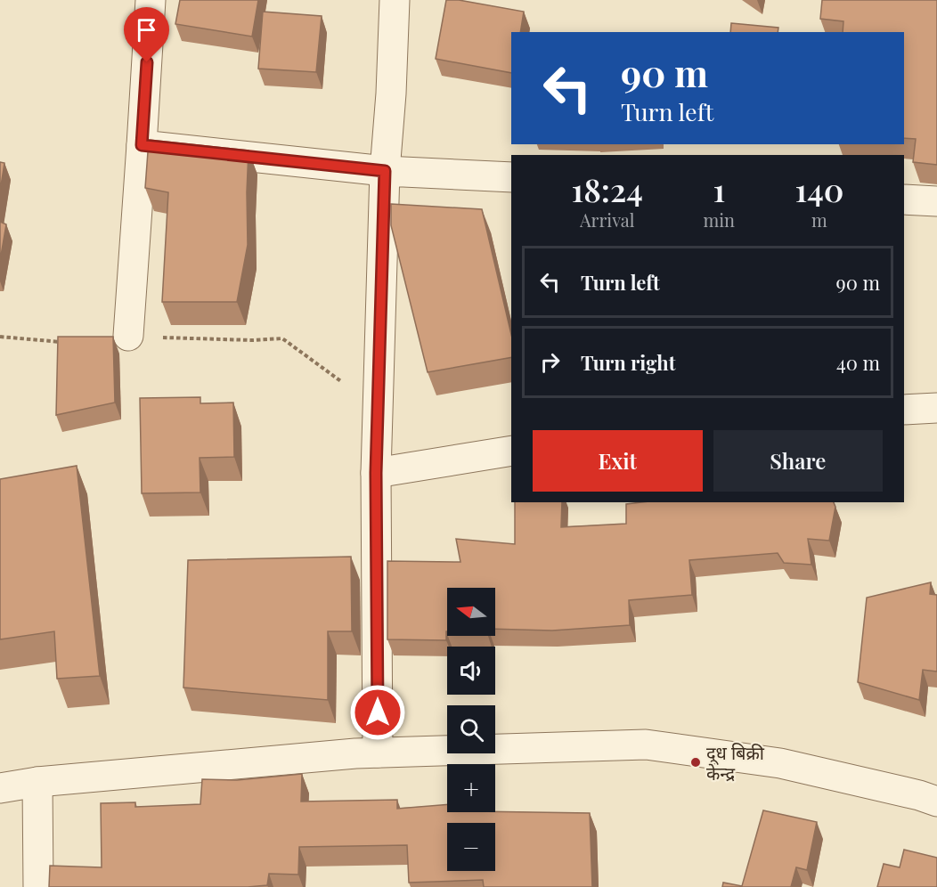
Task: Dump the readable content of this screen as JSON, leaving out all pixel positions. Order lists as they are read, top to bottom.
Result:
{
  "places": ["दूध बिक्री केन्द्र"],
  "north": "left",
  "page": {
    "turn": ["90 m", "Turn left"],
    "eta": [
      "18:24",
      "Arrival",
      "1",
      "min",
      "140",
      "m"
    ],
    "list": [
      {
        "name": "Turn left",
        "value": "90 m"
      },
      {
        "name": "Turn right",
        "value": "40 m"
      }
    ],
    "buttons": ["Exit", "Share"],
    "map_buttons": ["+", "−"]
  }
}
